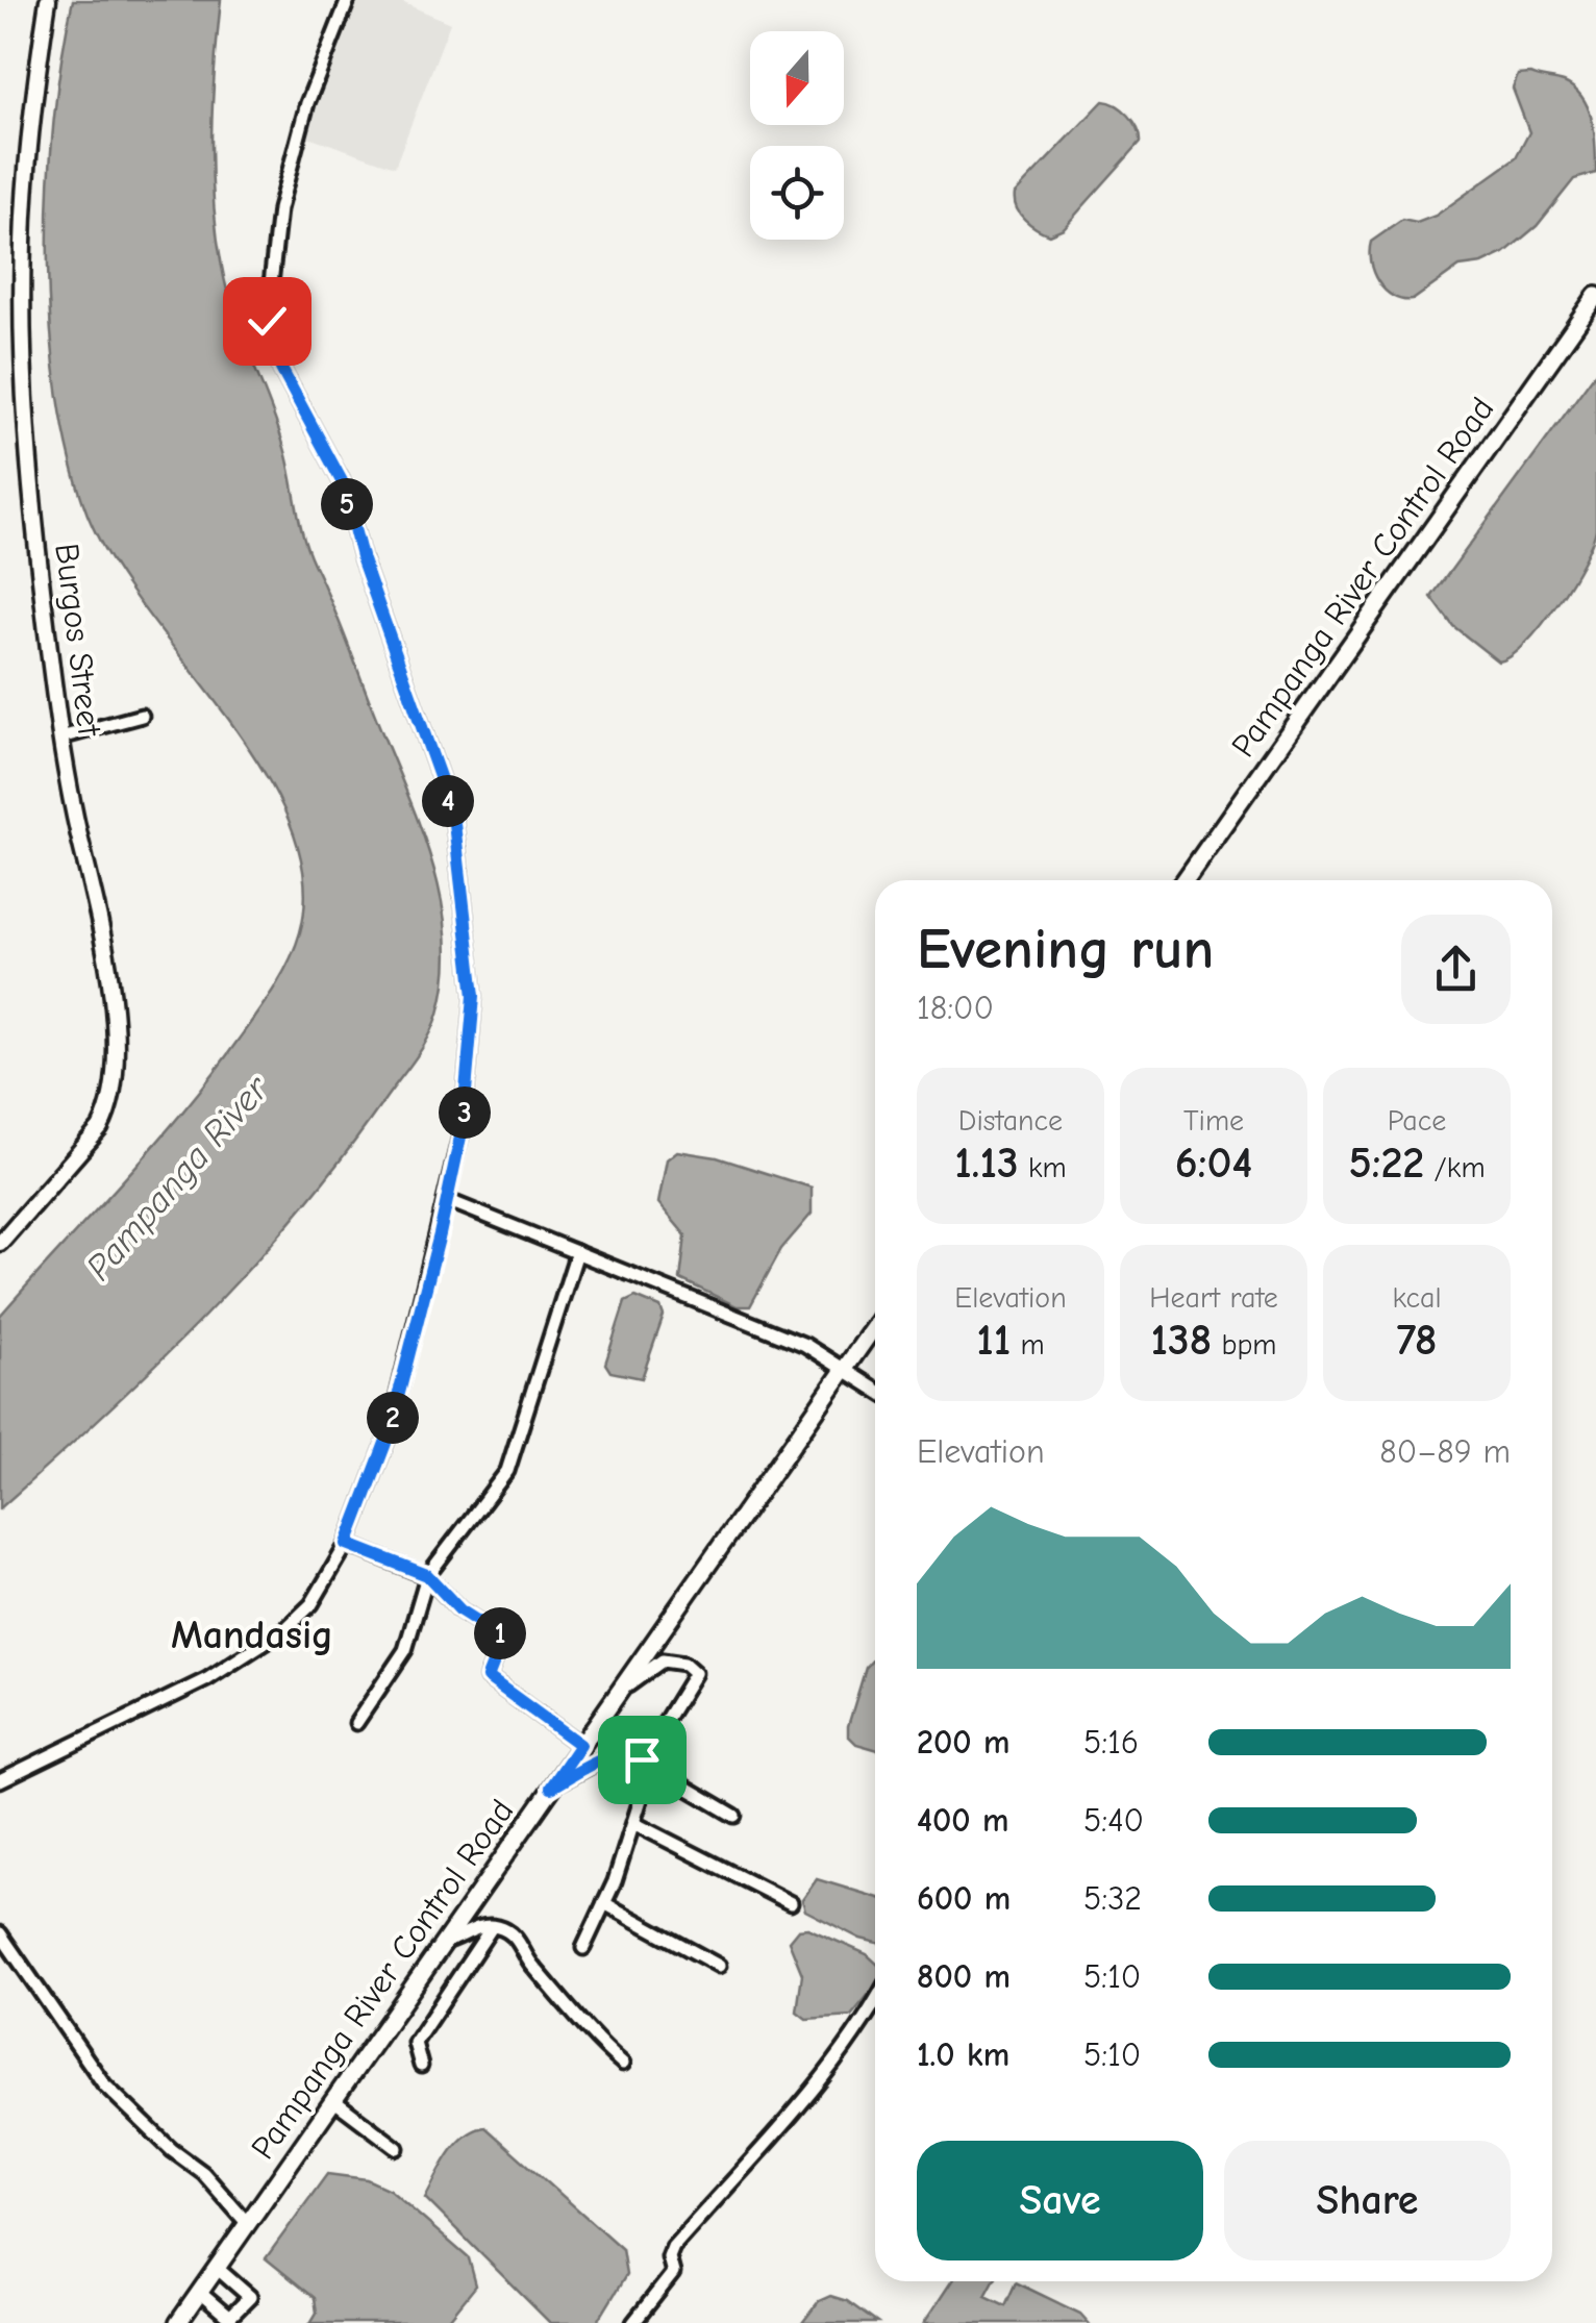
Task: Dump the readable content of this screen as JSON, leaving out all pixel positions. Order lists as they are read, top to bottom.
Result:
{
  "streets": {
    "main road": ["Pampanga River Control Road"],
    "street": ["Burgos Street"]
  },
  "districts": ["Mandasig"],
  "water": ["Pampanga River"],
  "north": "bottom",
  "page": {
    "pins": [
      "5",
      "4",
      "3",
      "2",
      "1"
    ],
    "heading": ["Evening run", "18:00"],
    "stats": [
      ["Distance", "1.13 km"],
      ["Time", "6:04"],
      ["Pace", "5:22 /km"],
      ["Elevation", "11 m"],
      ["Heart rate", "138 bpm"],
      ["kcal", "78"]
    ],
    "chart": ["Elevation", "80–89 m"],
    "list": [
      {
        "name": "200 m",
        "note": "5:16"
      },
      {
        "name": "400 m",
        "note": "5:40"
      },
      {
        "name": "600 m",
        "note": "5:32"
      },
      {
        "name": "800 m",
        "note": "5:10"
      },
      {
        "name": "1.0 km",
        "note": "5:10"
      }
    ],
    "buttons": ["Save", "Share"]
  }
}
